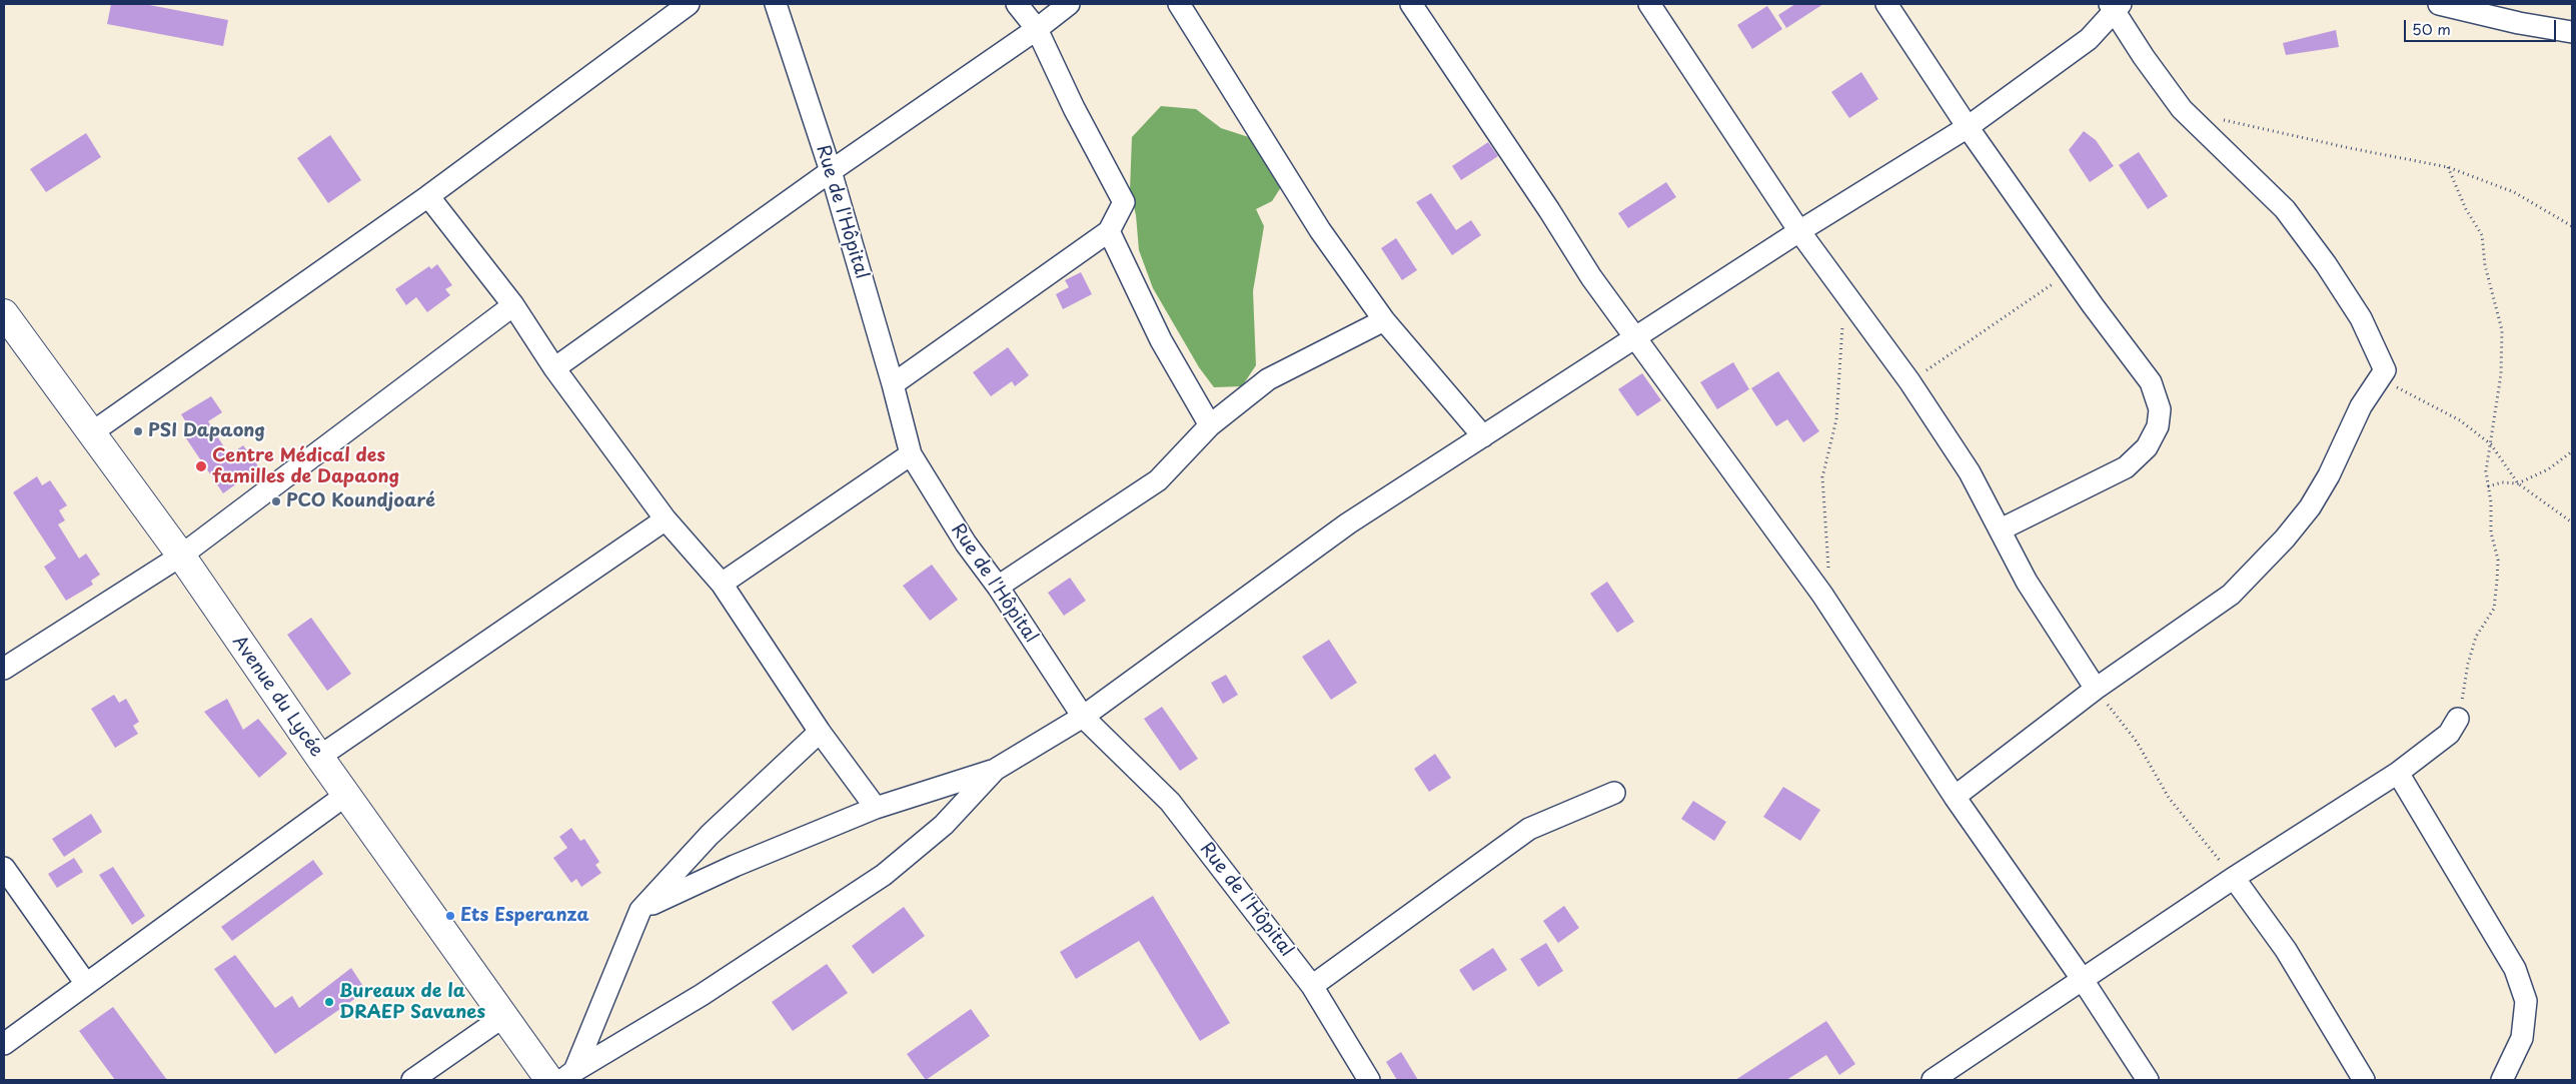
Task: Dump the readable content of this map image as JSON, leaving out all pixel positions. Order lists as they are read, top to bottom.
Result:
{
  "streets": {
    "main road": ["Avenue du Lycée"],
    "street": ["Rue de l'Hôpital"]
  },
  "places": [
    "PSI Dapaong",
    "Centre Médical des familles de Dapaong",
    "PCO Koundjoaré",
    "Ets Esperanza",
    "Bureaux de la DRAEP Savanes"
  ],
  "scale_bar": "50 m"
}
